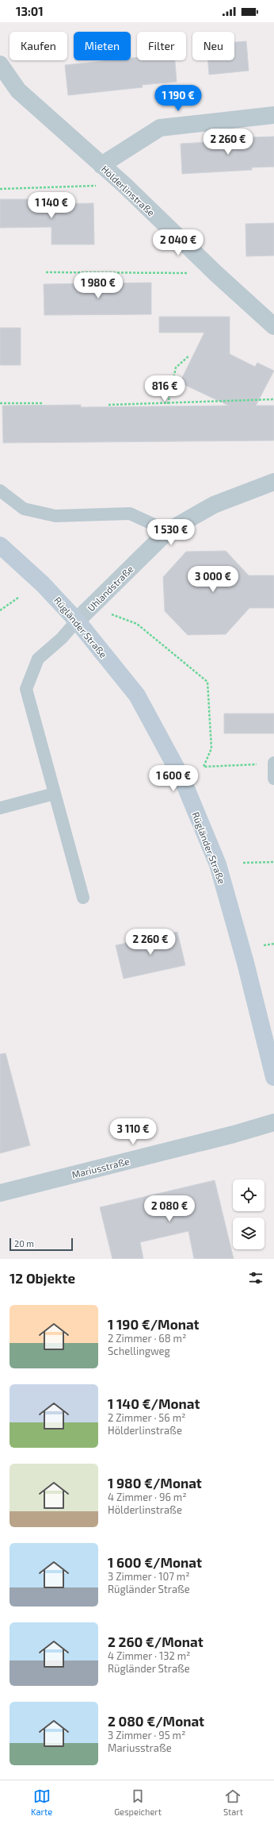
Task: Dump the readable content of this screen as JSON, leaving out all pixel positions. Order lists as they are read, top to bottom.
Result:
{
  "streets": {
    "main road": ["Rügländer Straße"],
    "street": ["Hölderlinstraße", "Uhlandstraße", "Mariusstraße"]
  },
  "crossings": [
    ["Uhlandstraße", "Rügländer Straße"]
  ],
  "scale_bar": "20 m",
  "page": {
    "status": "13:01",
    "chip": [
      "Kaufen",
      "Mieten",
      "Filter",
      "Neu"
    ],
    "price": [
      "1 190 €",
      "2 260 €",
      "1 140 €",
      "2 040 €",
      "1 980 €",
      "816 €",
      "1 530 €",
      "3 000 €",
      "1 600 €",
      "2 260 €",
      "3 110 €",
      "2 080 €"
    ],
    "scale": "20 m",
    "heading": "12 Objekte",
    "list": [
      {
        "name": "1 190 €/Monat",
        "note": "2 Zimmer · 68 m² · Schellingweg"
      },
      {
        "name": "1 140 €/Monat",
        "note": "2 Zimmer · 56 m² · Hölderlinstraße"
      },
      {
        "name": "1 980 €/Monat",
        "note": "4 Zimmer · 96 m² · Hölderlinstraße"
      },
      {
        "name": "1 600 €/Monat",
        "note": "3 Zimmer · 107 m² · Rügländer Straße"
      },
      {
        "name": "2 260 €/Monat",
        "note": "4 Zimmer · 132 m² · Rügländer Straße"
      },
      {
        "name": "2 080 €/Monat",
        "note": "3 Zimmer · 95 m² · Mariusstraße"
      }
    ],
    "tabs": ["Karte", "Gespeichert", "Start"]
  }
}
